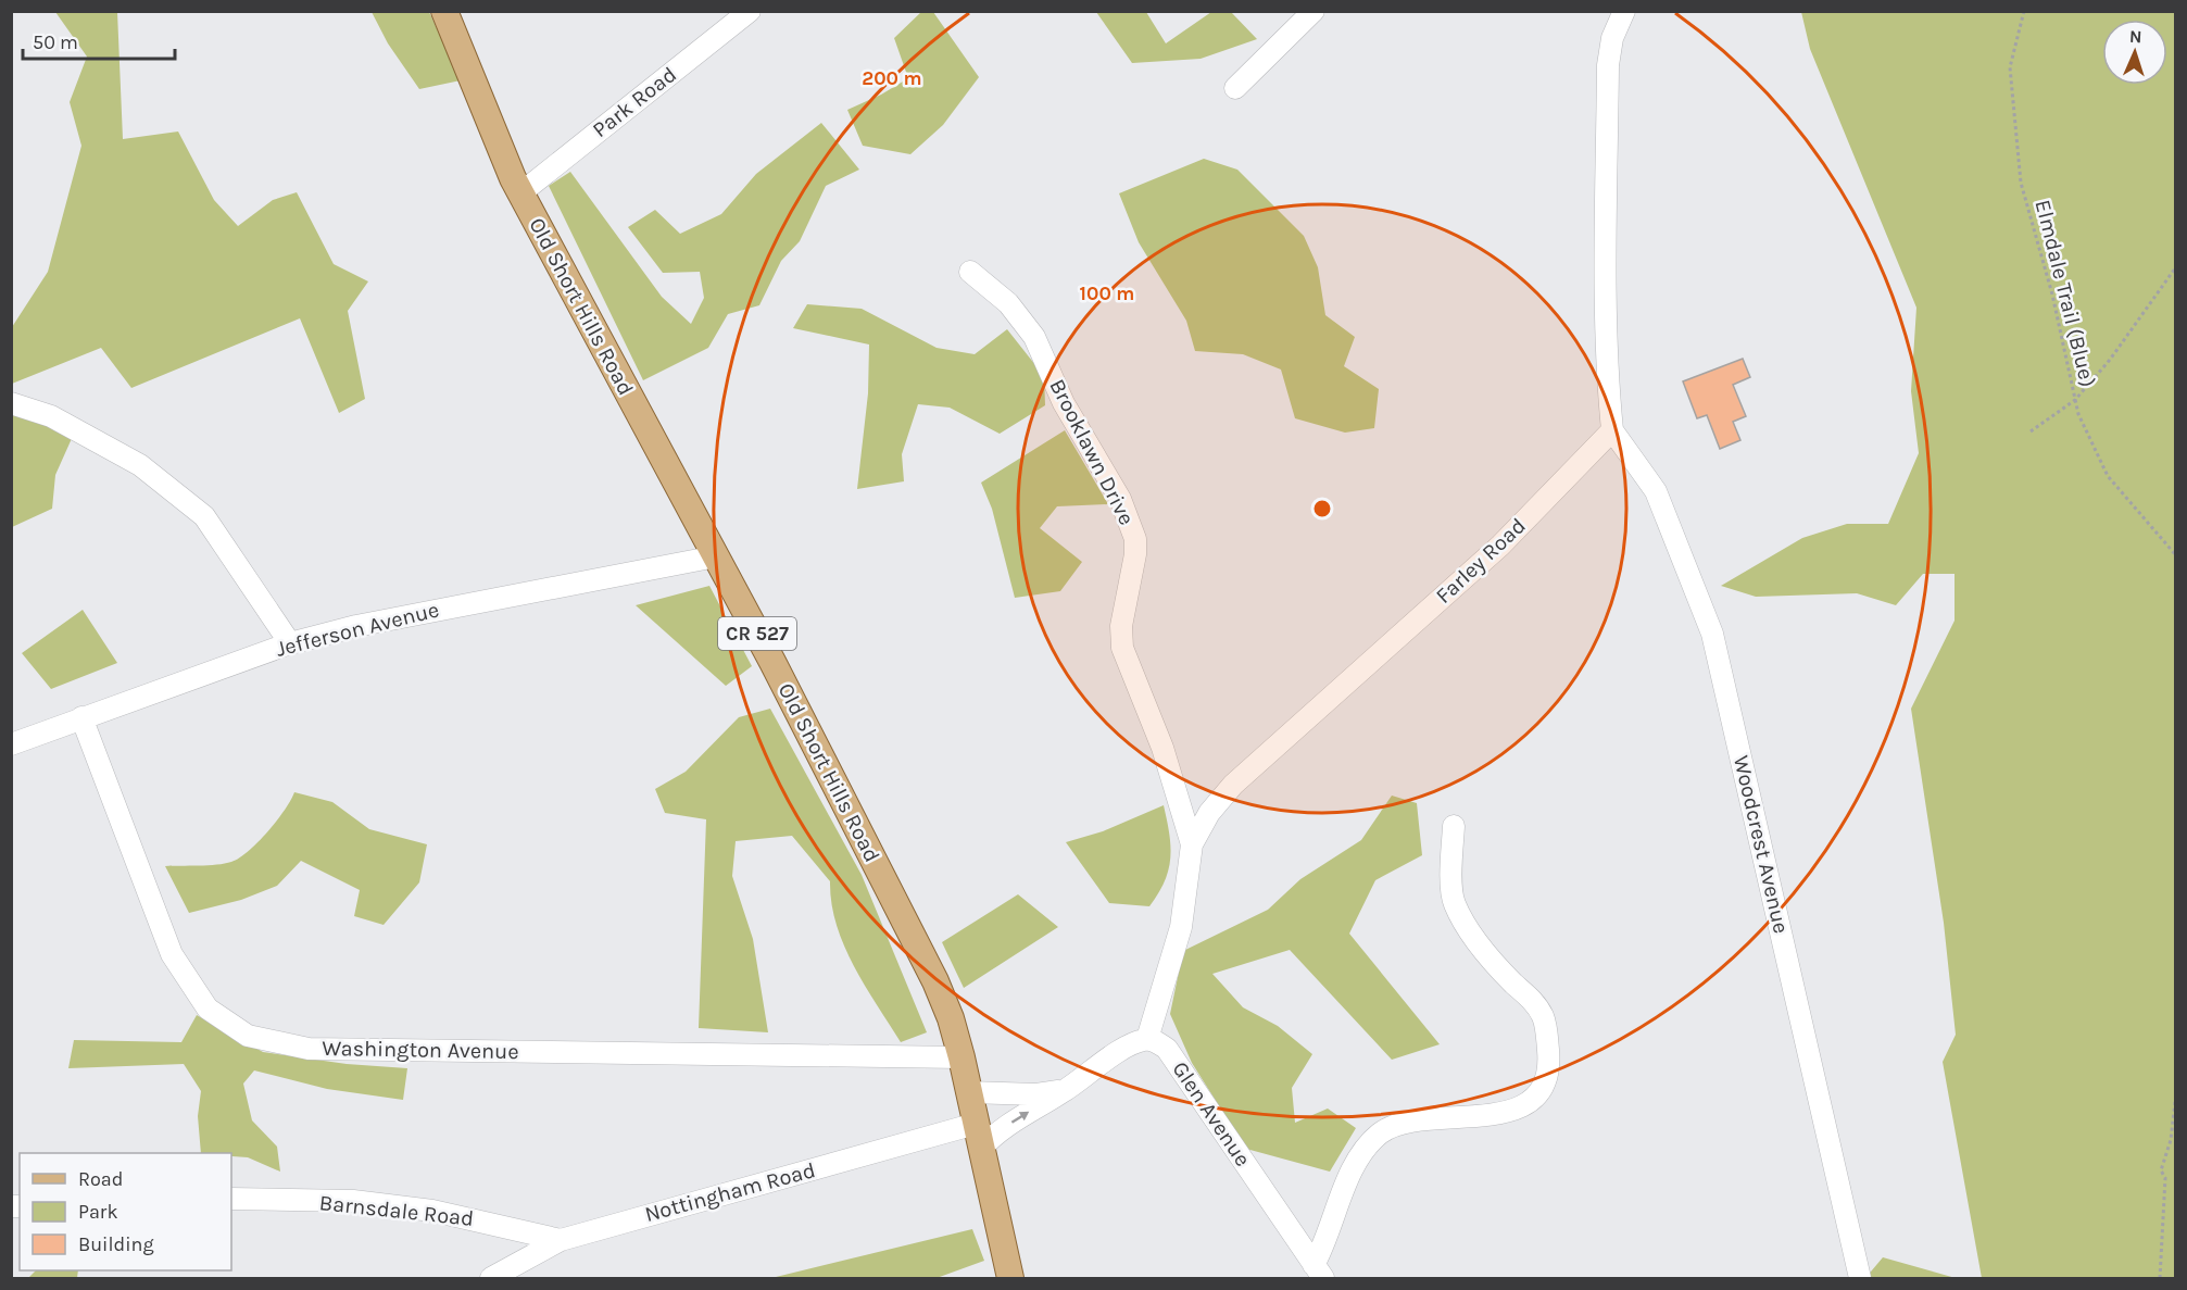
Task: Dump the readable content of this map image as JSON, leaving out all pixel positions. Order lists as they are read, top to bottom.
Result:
{
  "streets": {
    "main road": ["Old Short Hills Road", "CR 527"],
    "street": [
      "Park Road",
      "Brooklawn Drive",
      "Farley Road",
      "Jefferson Avenue",
      "Woodcrest Avenue",
      "Washington Avenue",
      "Glen Avenue",
      "Nottingham Road",
      "Barnsdale Road"
    ],
    "path": ["Elmdale Trail (Blue)"]
  },
  "crossings": [
    ["Park Road", "Old Short Hills Road"],
    ["Old Short Hills Road", "Jefferson Avenue"],
    ["Old Short Hills Road", "Washington Avenue"],
    ["Old Short Hills Road", "Nottingham Road"],
    ["Brooklawn Drive", "Farley Road"],
    ["Farley Road", "Woodcrest Avenue"],
    ["Farley Road", "Glen Avenue"],
    ["Jefferson Avenue", "Washington Avenue"],
    ["Nottingham Road", "Barnsdale Road"]
  ],
  "legend": ["Road", "Park", "Building"],
  "scale_bar": "50 m",
  "north": "top",
  "rings": ["200 m", "100 m"]
}
